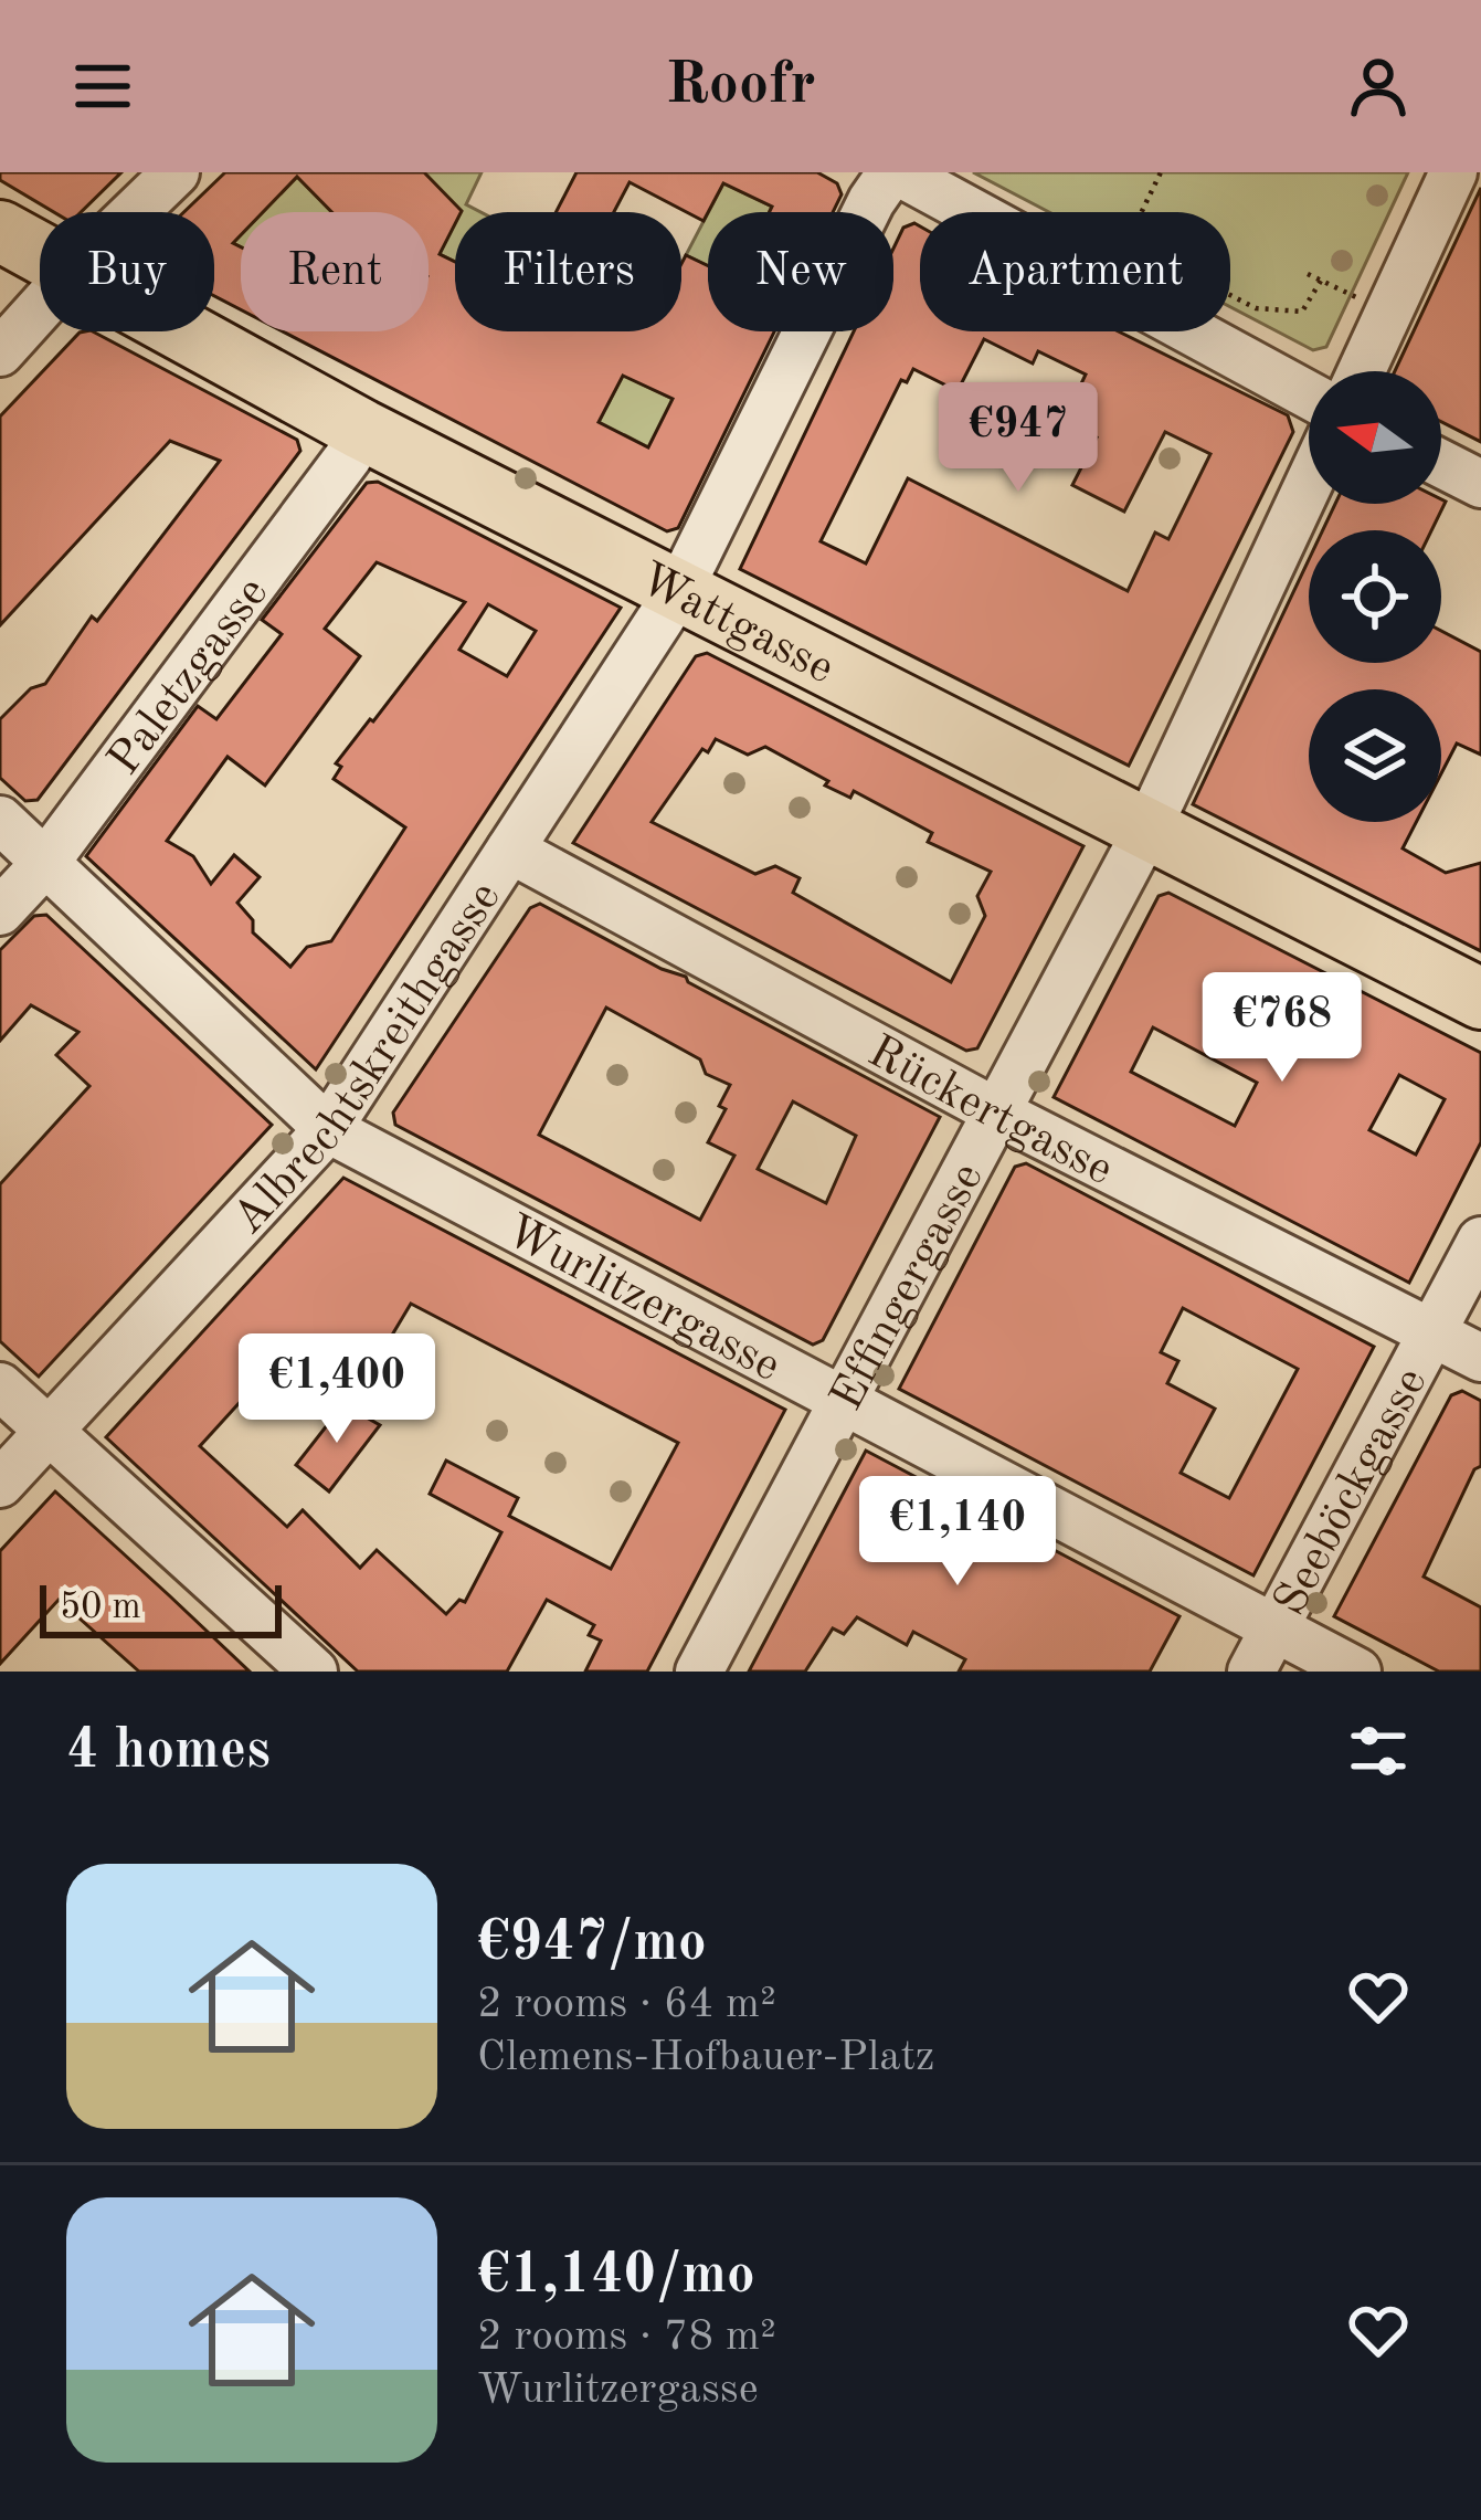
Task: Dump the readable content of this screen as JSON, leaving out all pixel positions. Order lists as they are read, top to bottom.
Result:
{
  "streets": {
    "main road": ["Wattgasse"],
    "street": [
      "Paletzgasse",
      "Albrechtskreithgasse",
      "Rückertgasse",
      "Effingergasse",
      "Wurlitzergasse",
      "Seeböckgasse"
    ]
  },
  "crossings": [
    ["Wattgasse", "Paletzgasse"],
    ["Wattgasse", "Albrechtskreithgasse"],
    ["Wattgasse", "Effingergasse"],
    ["Paletzgasse", "Wurlitzergasse"],
    ["Albrechtskreithgasse", "Rückertgasse"],
    ["Albrechtskreithgasse", "Wurlitzergasse"],
    ["Rückertgasse", "Effingergasse"],
    ["Rückertgasse", "Seeböckgasse"],
    ["Effingergasse", "Wurlitzergasse"],
    ["Wurlitzergasse", "Seeböckgasse"]
  ],
  "scale_bar": "50 m",
  "north": "left",
  "page": {
    "header": "Roofr",
    "chip": [
      "Buy",
      "Rent",
      "Filters",
      "New",
      "Apartment"
    ],
    "price": [
      "€947",
      "€768",
      "€1,400",
      "€1,140"
    ],
    "scale": "50 m",
    "heading": "4 homes",
    "list": [
      {
        "name": "€947/mo",
        "note": "2 rooms · 64 m² · Clemens-Hofbauer-Platz"
      },
      {
        "name": "€1,140/mo",
        "note": "2 rooms · 78 m² · Wurlitzergasse"
      }
    ]
  }
}
